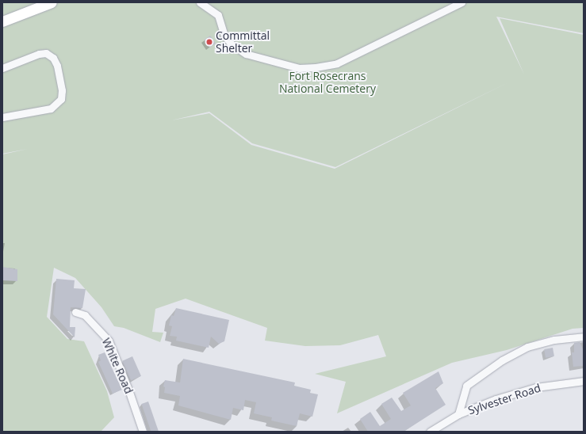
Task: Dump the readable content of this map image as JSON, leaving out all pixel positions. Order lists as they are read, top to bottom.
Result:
{
  "streets": {
    "street": ["White Road", "Sylvester Road"]
  },
  "parks": ["Fort Rosecrans National Cemetery"],
  "places": ["Committal Shelter"]
}
